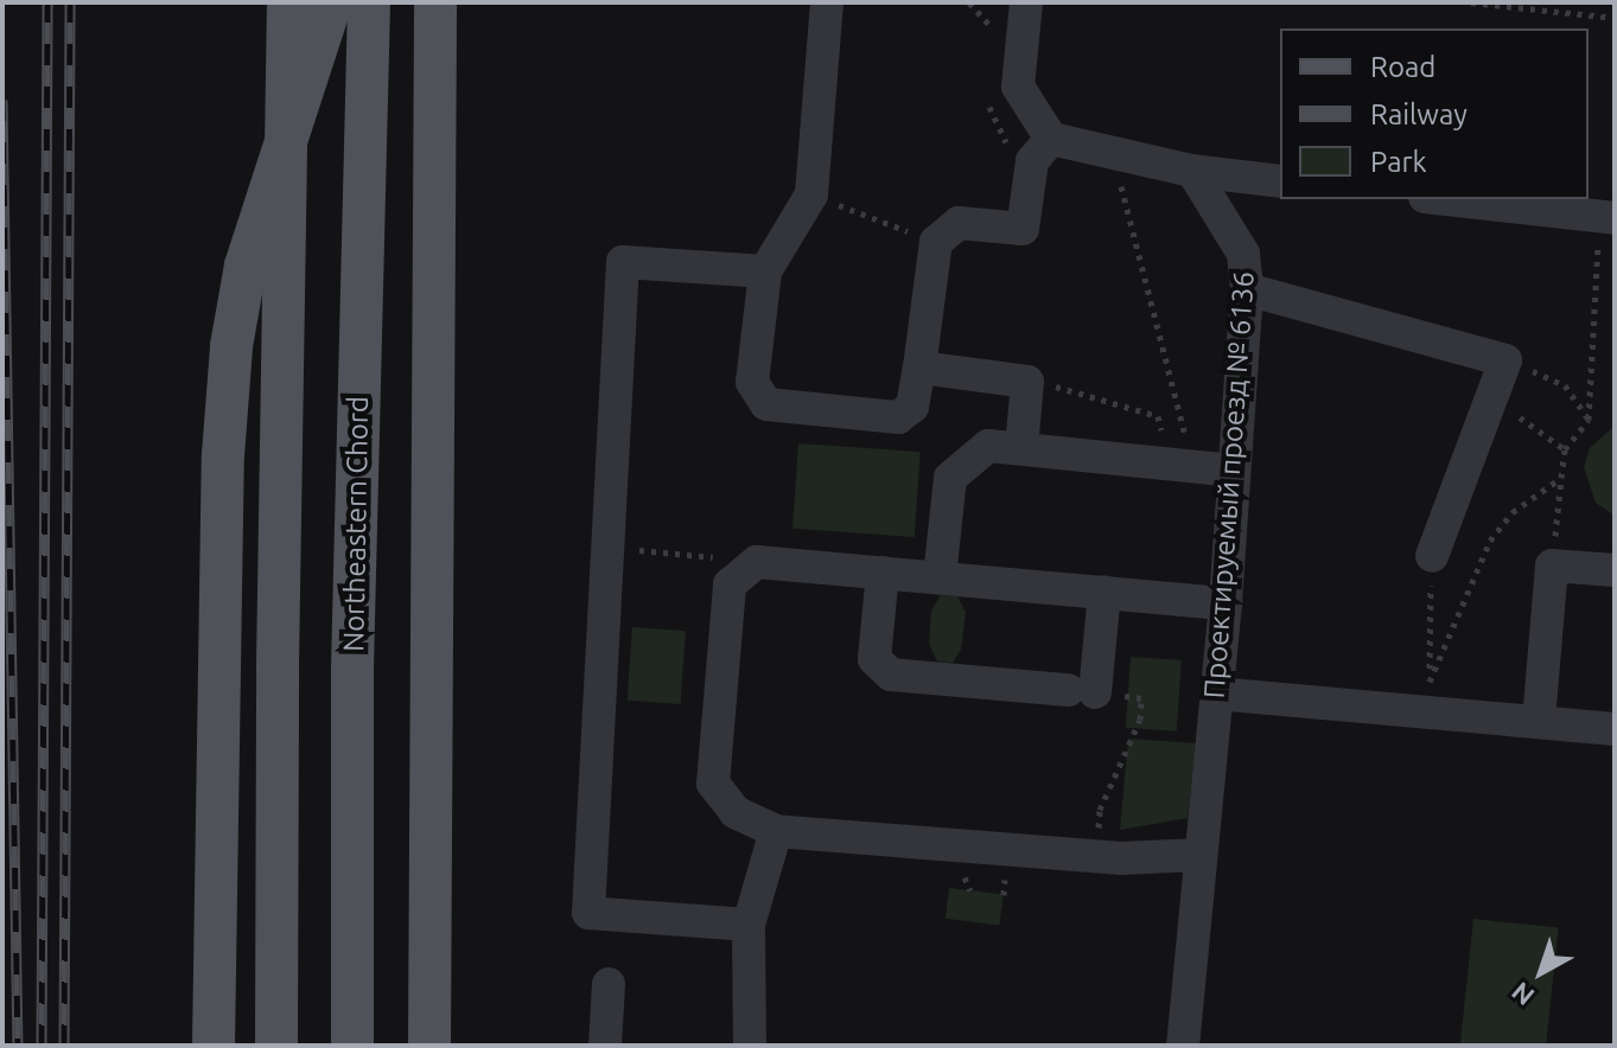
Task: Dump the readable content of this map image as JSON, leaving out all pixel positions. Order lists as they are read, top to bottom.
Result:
{
  "streets": {
    "main road": ["Northeastern Chord"],
    "street": ["Проектируемый проезд № 6136"]
  },
  "legend": ["Road", "Railway", "Park"],
  "north": "bottom left"
}
